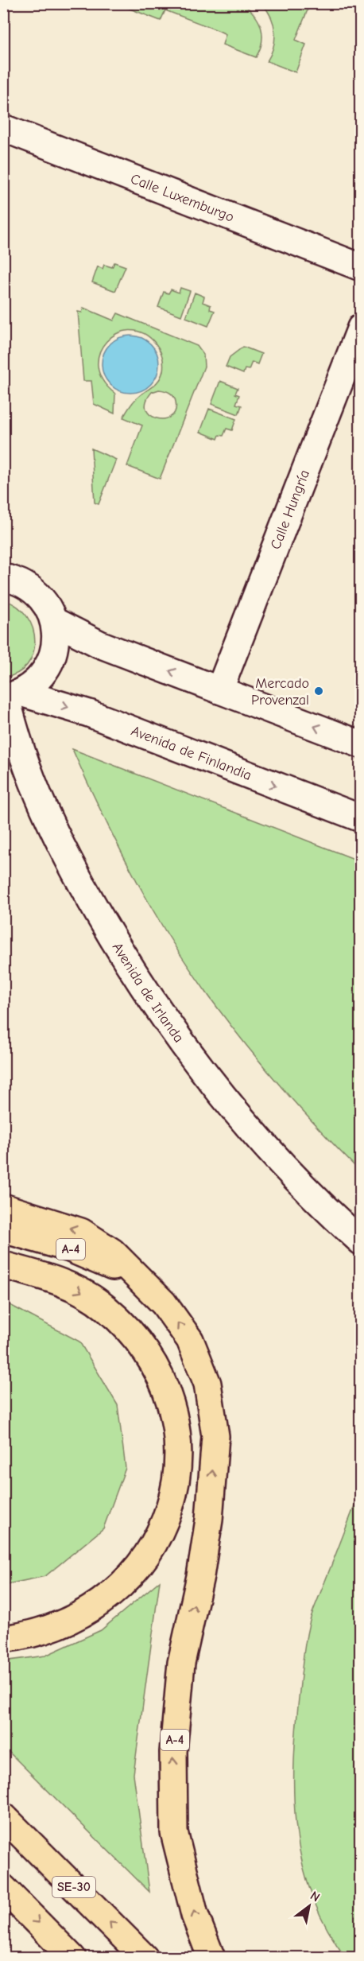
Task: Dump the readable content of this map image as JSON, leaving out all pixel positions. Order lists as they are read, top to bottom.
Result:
{
  "streets": {
    "highway": ["A-4", "SE-30"],
    "street": [
      "Calle Luxemburgo",
      "Calle Hungría",
      "Avenida de Finlandia",
      "Avenida de Irlanda"
    ]
  },
  "crossings": [
    ["Avenida de Finlandia", "Avenida de Irlanda"]
  ],
  "places": ["Mercado Provenzal"],
  "north": "top right"
}
